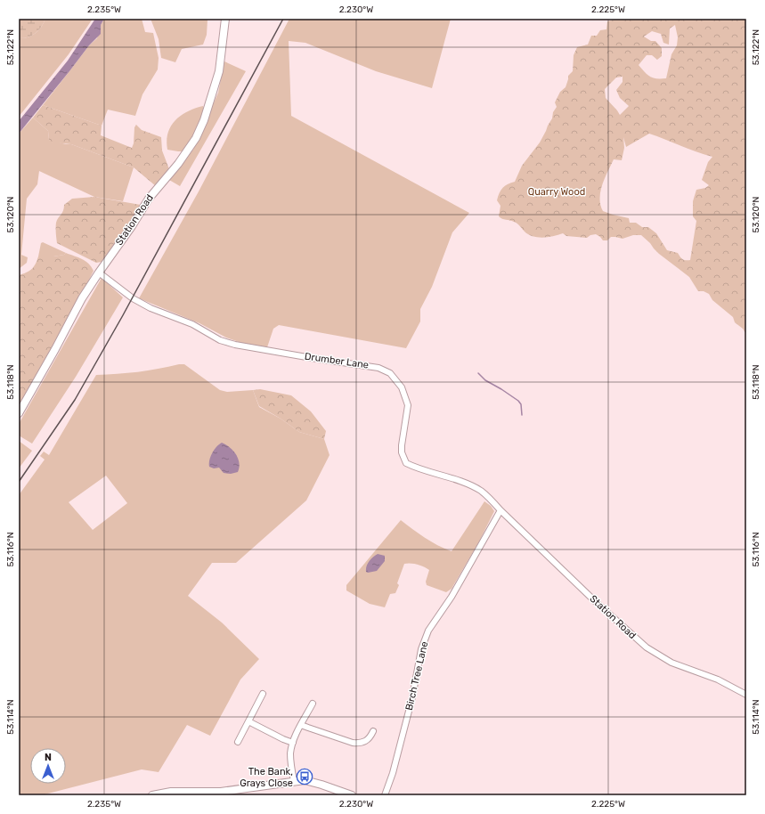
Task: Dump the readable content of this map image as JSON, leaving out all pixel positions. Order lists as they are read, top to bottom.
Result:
{
  "streets": {
    "street": ["Station Road", "Drumber Lane", "Birch Tree Lane"]
  },
  "crossings": [
    ["Station Road", "Drumber Lane"],
    ["Station Road", "Birch Tree Lane"],
    ["Drumber Lane", "Birch Tree Lane"]
  ],
  "parks": ["Quarry Wood"],
  "places": {
    "bus stop": ["The Bank, Grays Close"]
  },
  "north": "top",
  "coordinates": [
    "2.235°W",
    "2.230°W",
    "2.225°W",
    "53.122°N",
    "53.120°N",
    "53.118°N",
    "53.116°N",
    "53.114°N"
  ]
}
